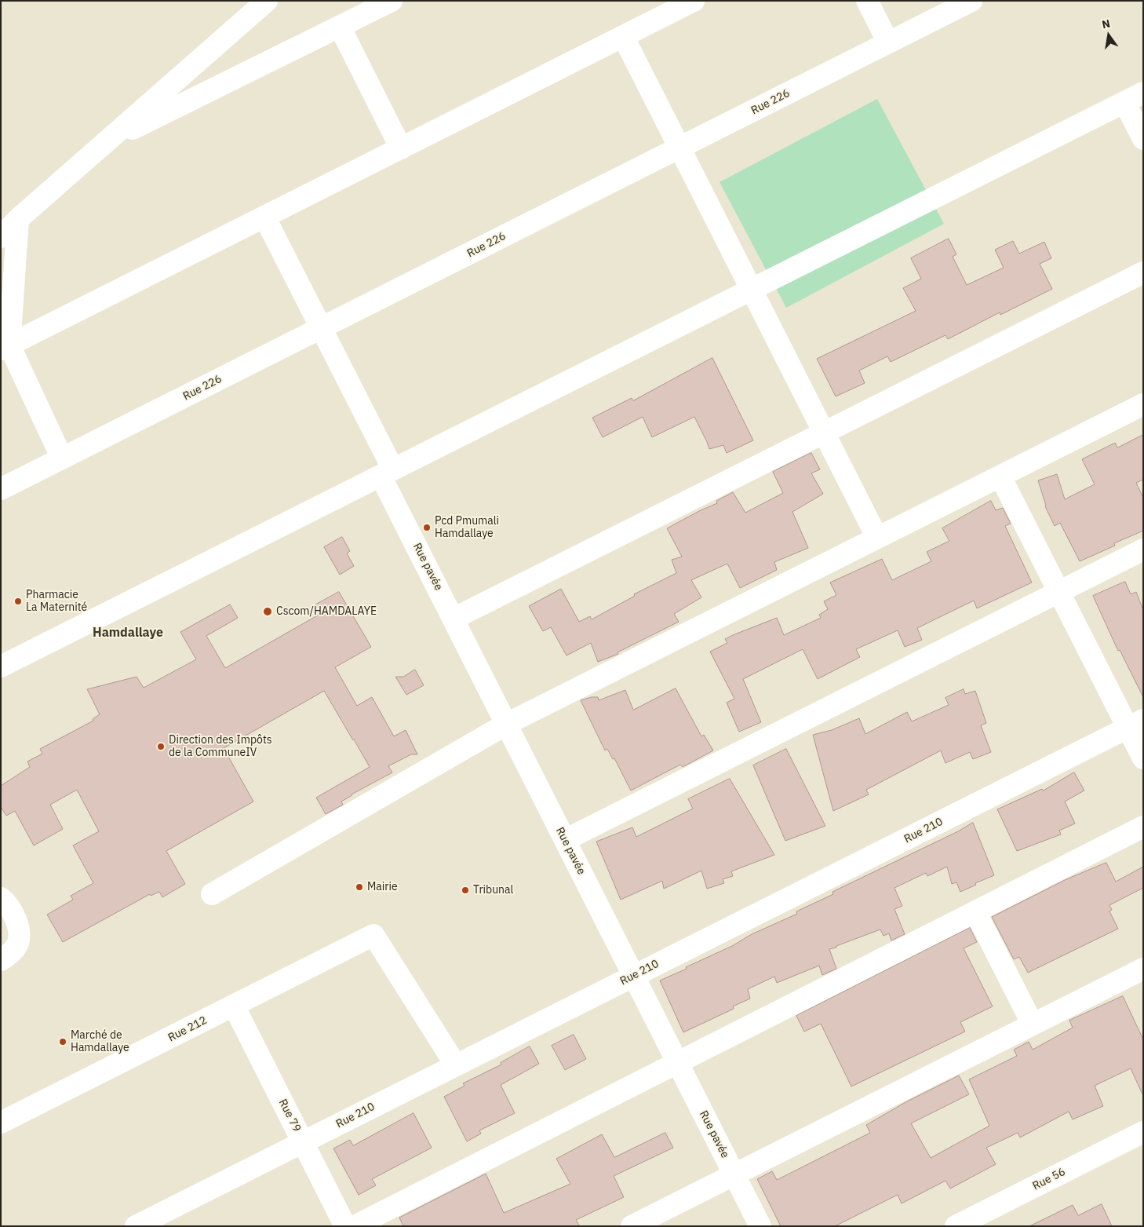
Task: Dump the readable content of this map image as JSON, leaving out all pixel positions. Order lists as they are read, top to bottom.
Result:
{
  "streets": {
    "street": [
      "Rue 226",
      "Rue pavée",
      "Rue 210",
      "Rue 212",
      "Rue 79",
      "Rue 56"
    ]
  },
  "crossings": [
    ["Rue 226", "Rue pavée"],
    ["Rue pavée", "Rue 210"],
    ["Rue 210", "Rue 212"],
    ["Rue 210", "Rue 79"],
    ["Rue 212", "Rue 79"]
  ],
  "districts": ["Hamdallaye"],
  "places": [
    "Pcd Pmumali Hamdallaye",
    "Pharmacie La Maternité",
    "Cscom/HAMDALAYE",
    "Direction des Impôts de la CommuneIV",
    "Mairie",
    "Tribunal",
    "Marché de Hamdallaye"
  ],
  "north": "top"
}
